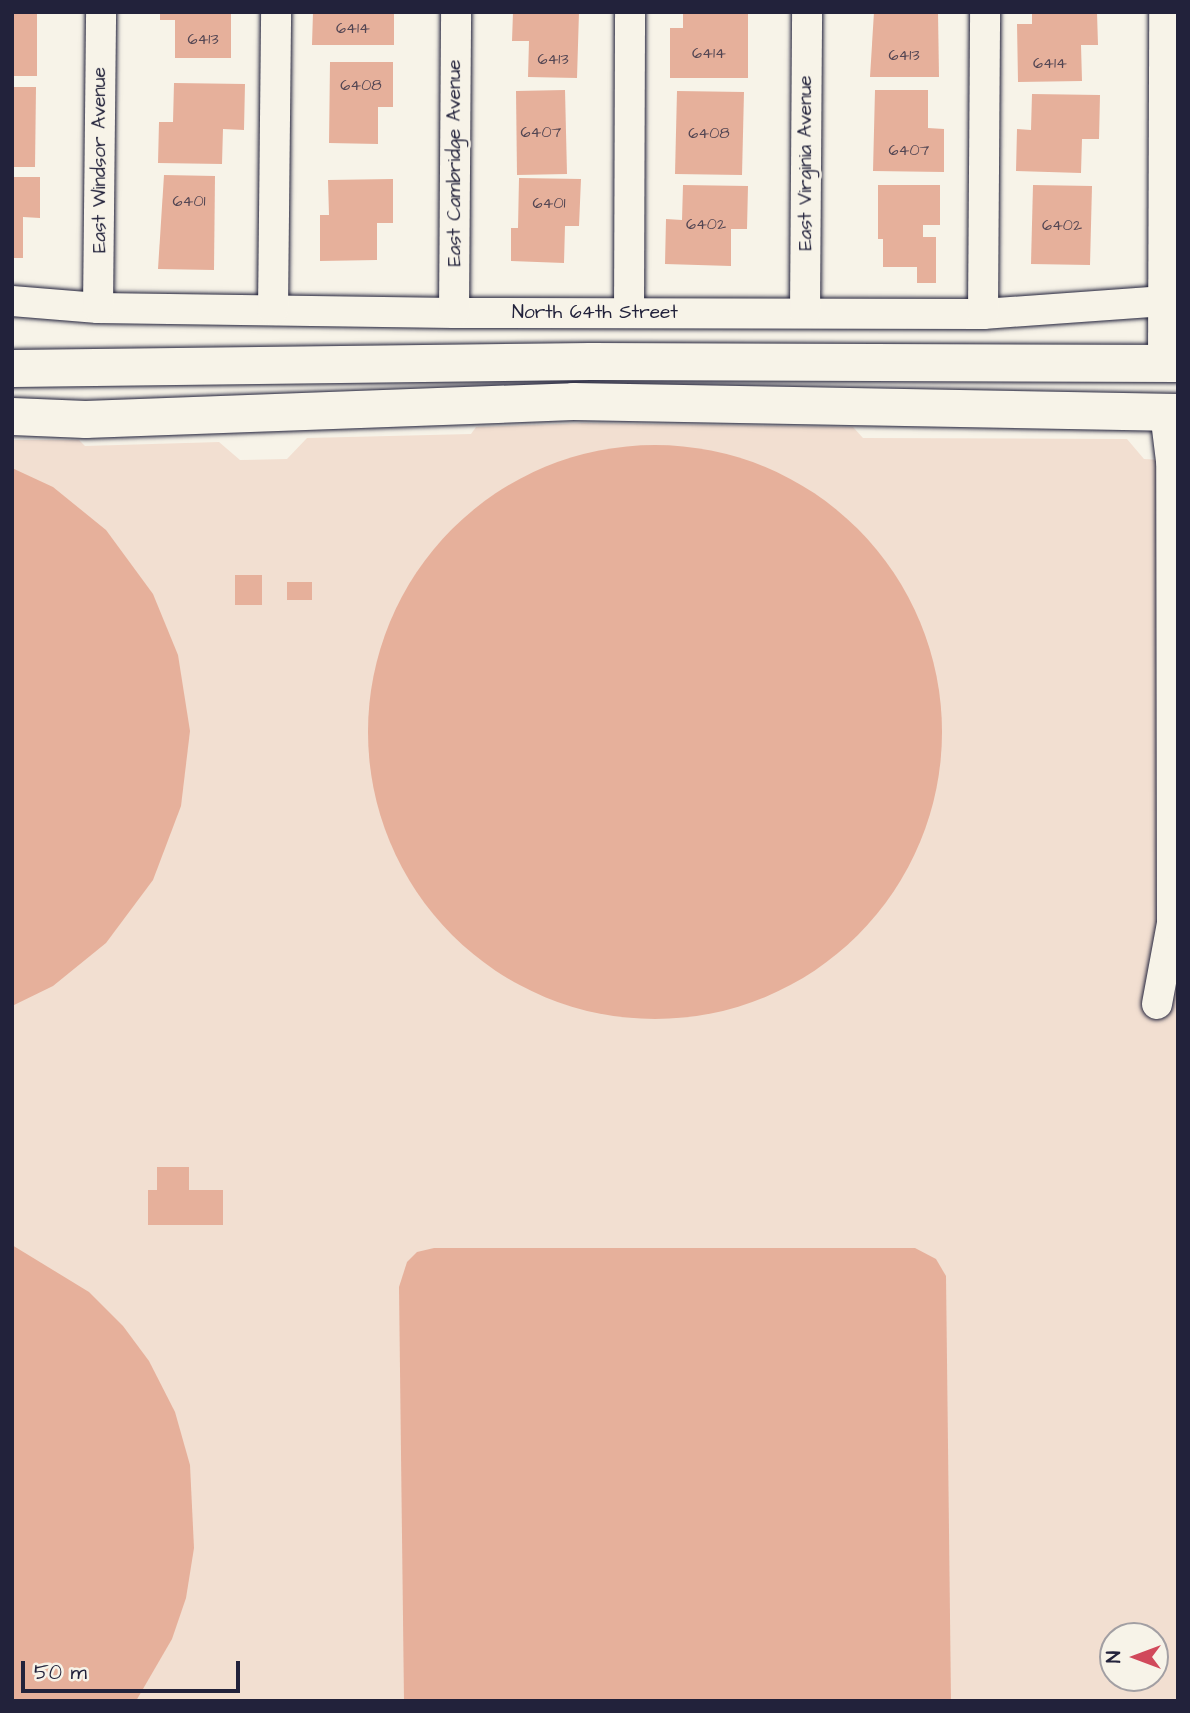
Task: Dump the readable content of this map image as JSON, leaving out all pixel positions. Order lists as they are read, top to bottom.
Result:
{
  "streets": {
    "street": [
      "East Windsor Avenue",
      "East Cambridge Avenue",
      "East Virginia Avenue",
      "North 64th Street"
    ]
  },
  "crossings": [
    ["East Windsor Avenue", "North 64th Street"],
    ["East Cambridge Avenue", "North 64th Street"],
    ["East Virginia Avenue", "North 64th Street"]
  ],
  "house_numbers": [
    "6414",
    "6413",
    "6414",
    "6413",
    "6413",
    "6414",
    "6408",
    "6407",
    "6408",
    "6407",
    "6401",
    "6401",
    "6402",
    "6402"
  ],
  "scale_bar": "50 m",
  "north": "left"
}
